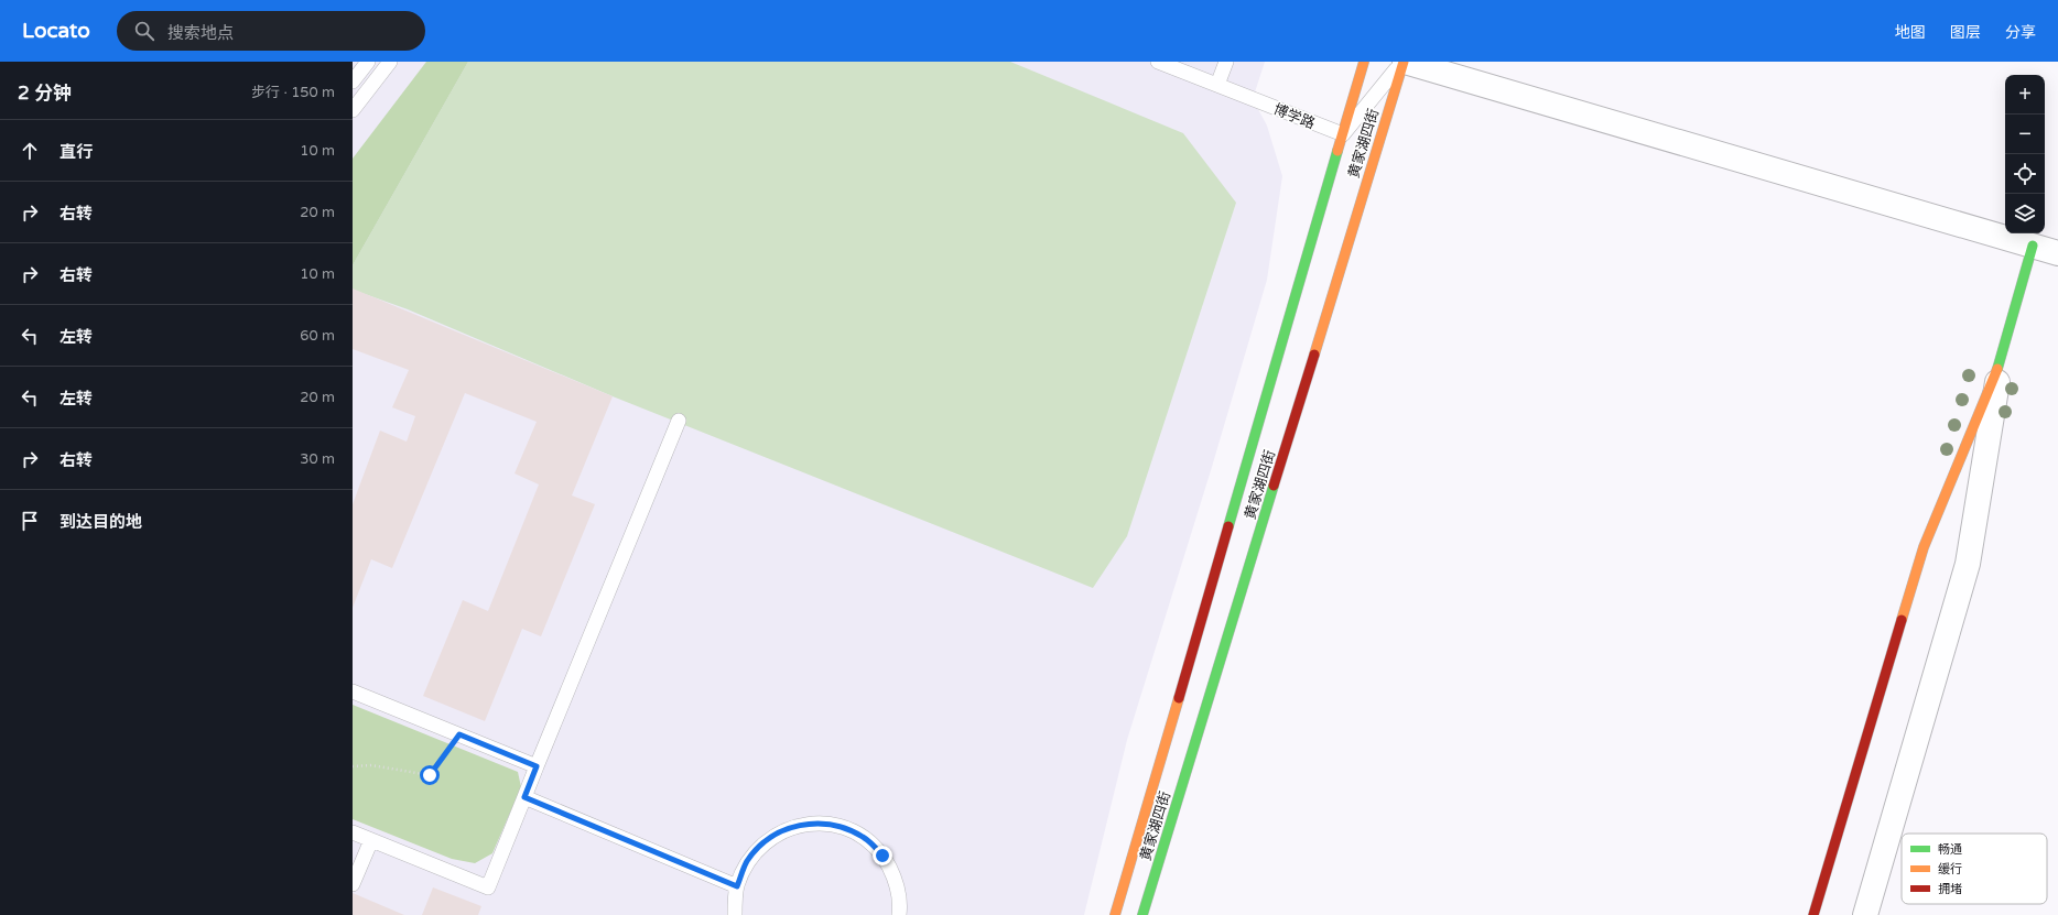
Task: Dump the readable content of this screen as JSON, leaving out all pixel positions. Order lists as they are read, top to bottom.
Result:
{
  "streets": {
    "street": ["黄家湖四街"],
    "lane": ["博学路"]
  },
  "crossings": [
    ["博学路", "黄家湖四街"]
  ],
  "legend": ["畅通", "缓行", "拥堵"],
  "page": {
    "header": "Locato",
    "search": "搜索地点",
    "nav": ["地图", "图层", "分享"],
    "heading": ["2 分钟", "步行 · 150 m"],
    "map_buttons": ["+", "−"],
    "list": [
      ["直行", "10 m"],
      ["右转", "20 m"],
      ["右转", "10 m"],
      ["左转", "60 m"],
      ["左转", "20 m"],
      ["右转", "30 m"],
      "到达目的地"
    ]
  }
}
